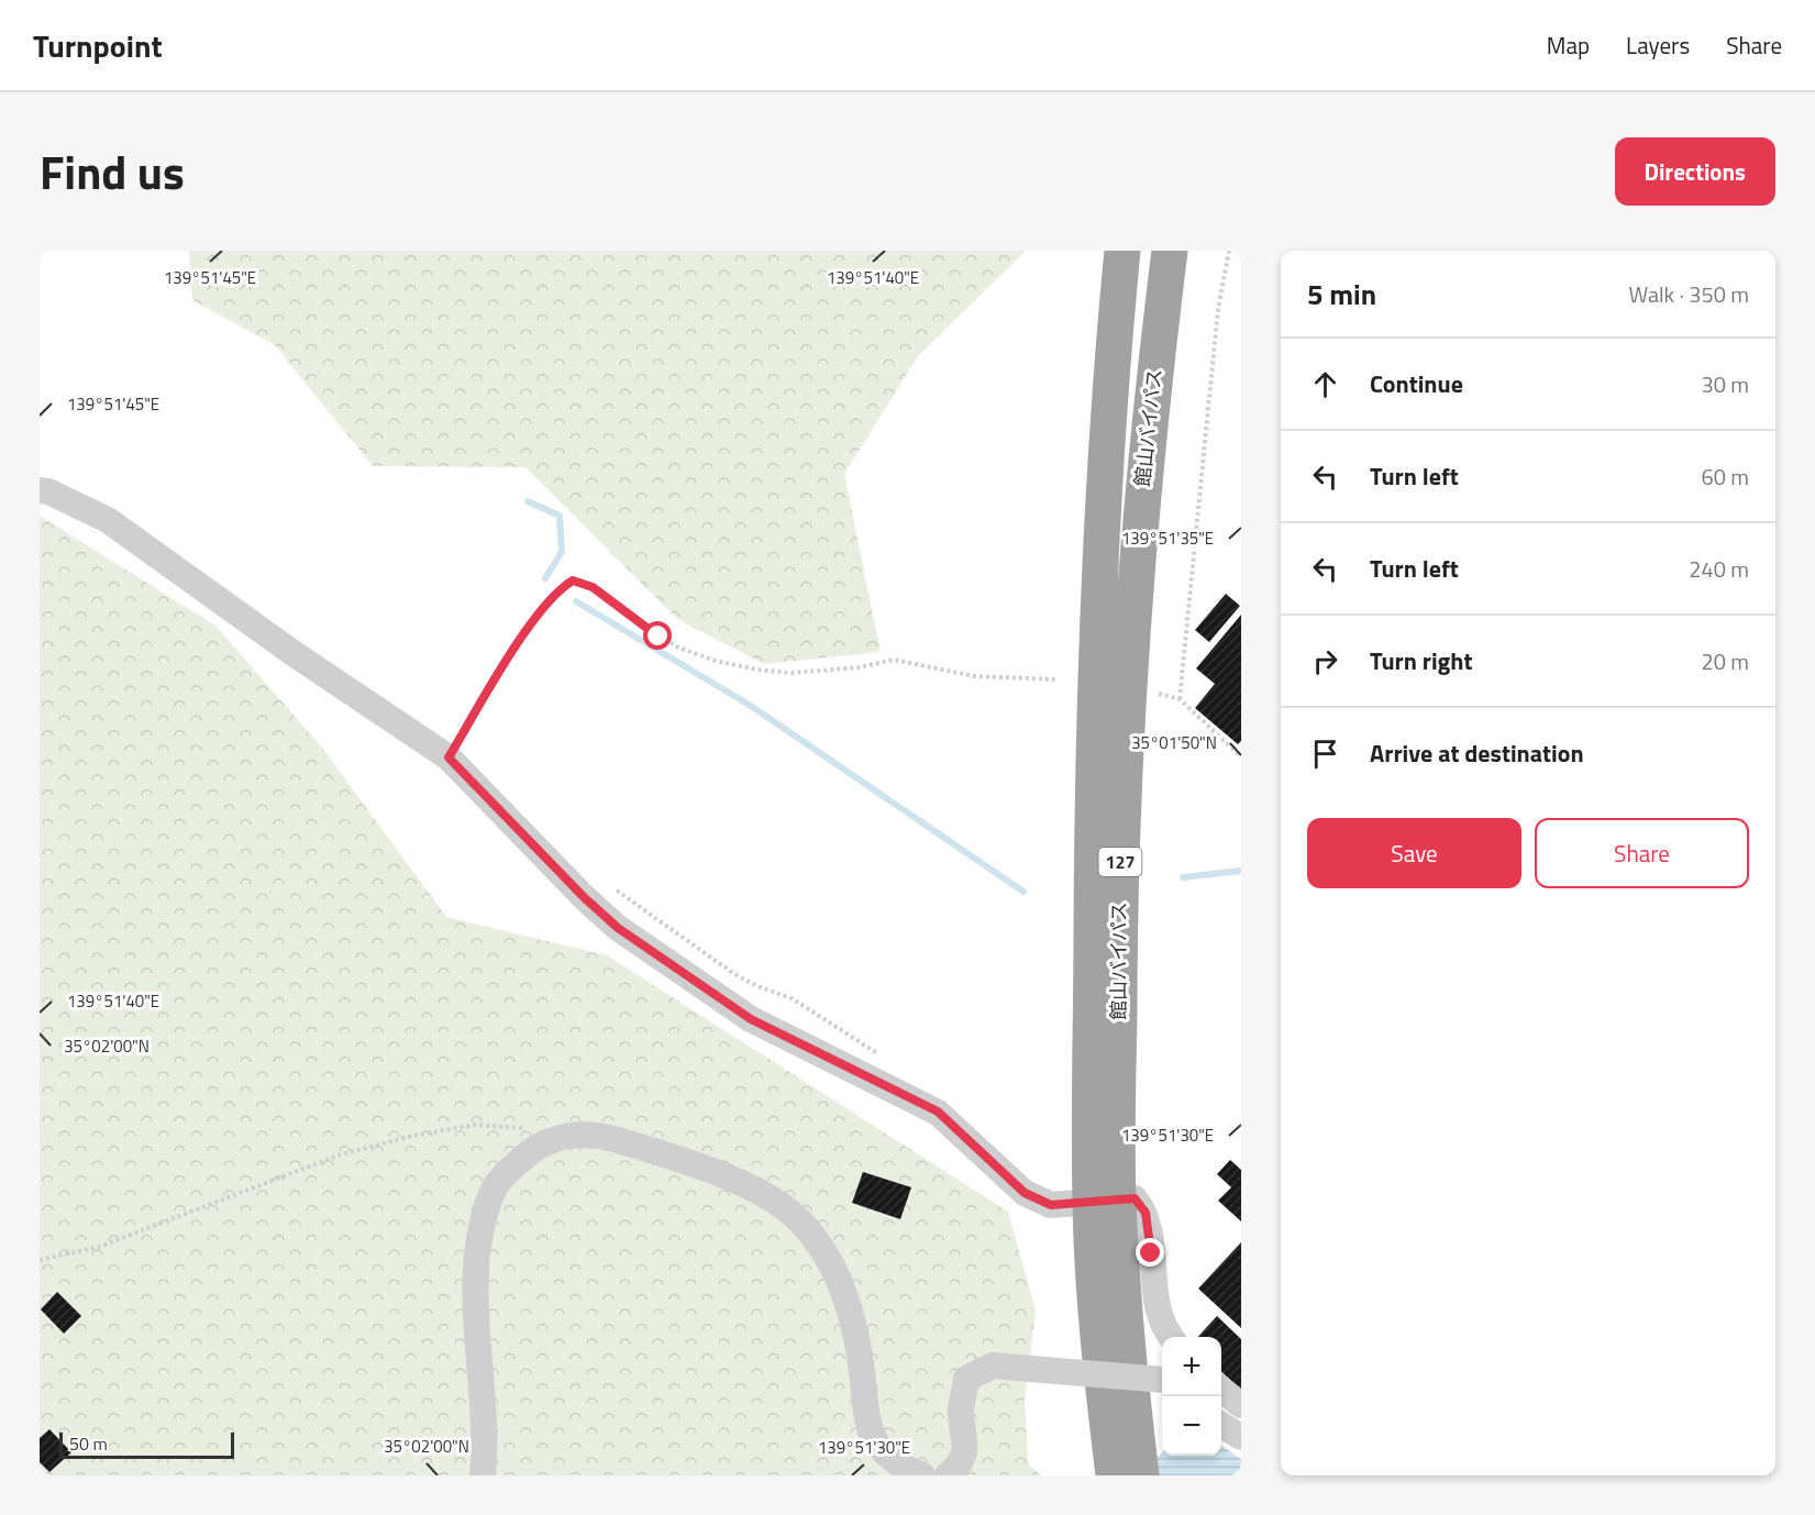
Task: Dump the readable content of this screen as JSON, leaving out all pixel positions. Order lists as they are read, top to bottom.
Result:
{
  "streets": {
    "highway": ["館山バイパス", "127"]
  },
  "scale_bar": "50 m",
  "page": {
    "header": "Turnpoint",
    "nav": ["Map", "Layers", "Share"],
    "title": "Find us",
    "buttons": [
      "Directions",
      ["Save", "Share"]
    ],
    "heading": ["5 min", "Walk · 350 m"],
    "list": [
      ["Continue", "30 m"],
      ["Turn left", "60 m"],
      ["Turn left", "240 m"],
      ["Turn right", "20 m"],
      "Arrive at destination"
    ],
    "map_buttons": ["+", "−"],
    "scale": "50 m"
  },
  "coordinates": [
    "139°51'40\"E",
    "139°51'45\"E",
    "139°51'35\"E",
    "35°01'50\"N",
    "35°02'00\"N",
    "139°51'30\"E"
  ]
}
